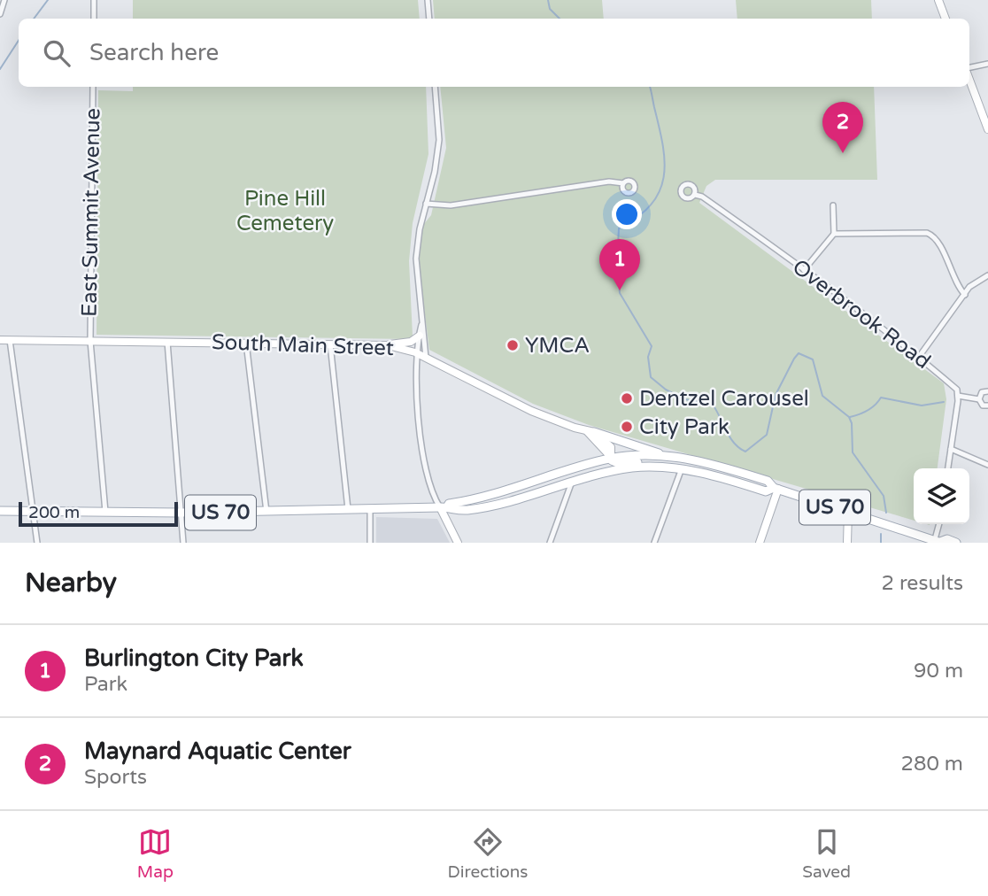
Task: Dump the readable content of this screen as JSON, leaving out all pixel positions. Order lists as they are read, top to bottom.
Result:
{
  "streets": {
    "main road": ["US 70"],
    "street": ["East Summit Avenue", "Overbrook Road", "South Main Street"]
  },
  "crossings": [
    ["East Summit Avenue", "South Main Street"],
    ["East Summit Avenue", "US 70"]
  ],
  "parks": ["Pine Hill Cemetery"],
  "places": ["YMCA", "Dentzel Carousel", "City Park"],
  "scale_bar": "200 m",
  "page": {
    "search": "Search here",
    "pins": ["2", "1"],
    "scale": "200 m",
    "heading": ["Nearby", "2 results"],
    "list": [
      {
        "mark": "1",
        "name": "Burlington City Park",
        "note": "Park",
        "value": "90 m"
      },
      {
        "mark": "2",
        "name": "Maynard Aquatic Center",
        "note": "Sports",
        "value": "280 m"
      }
    ],
    "nav": ["Map", "Directions", "Saved"]
  }
}
